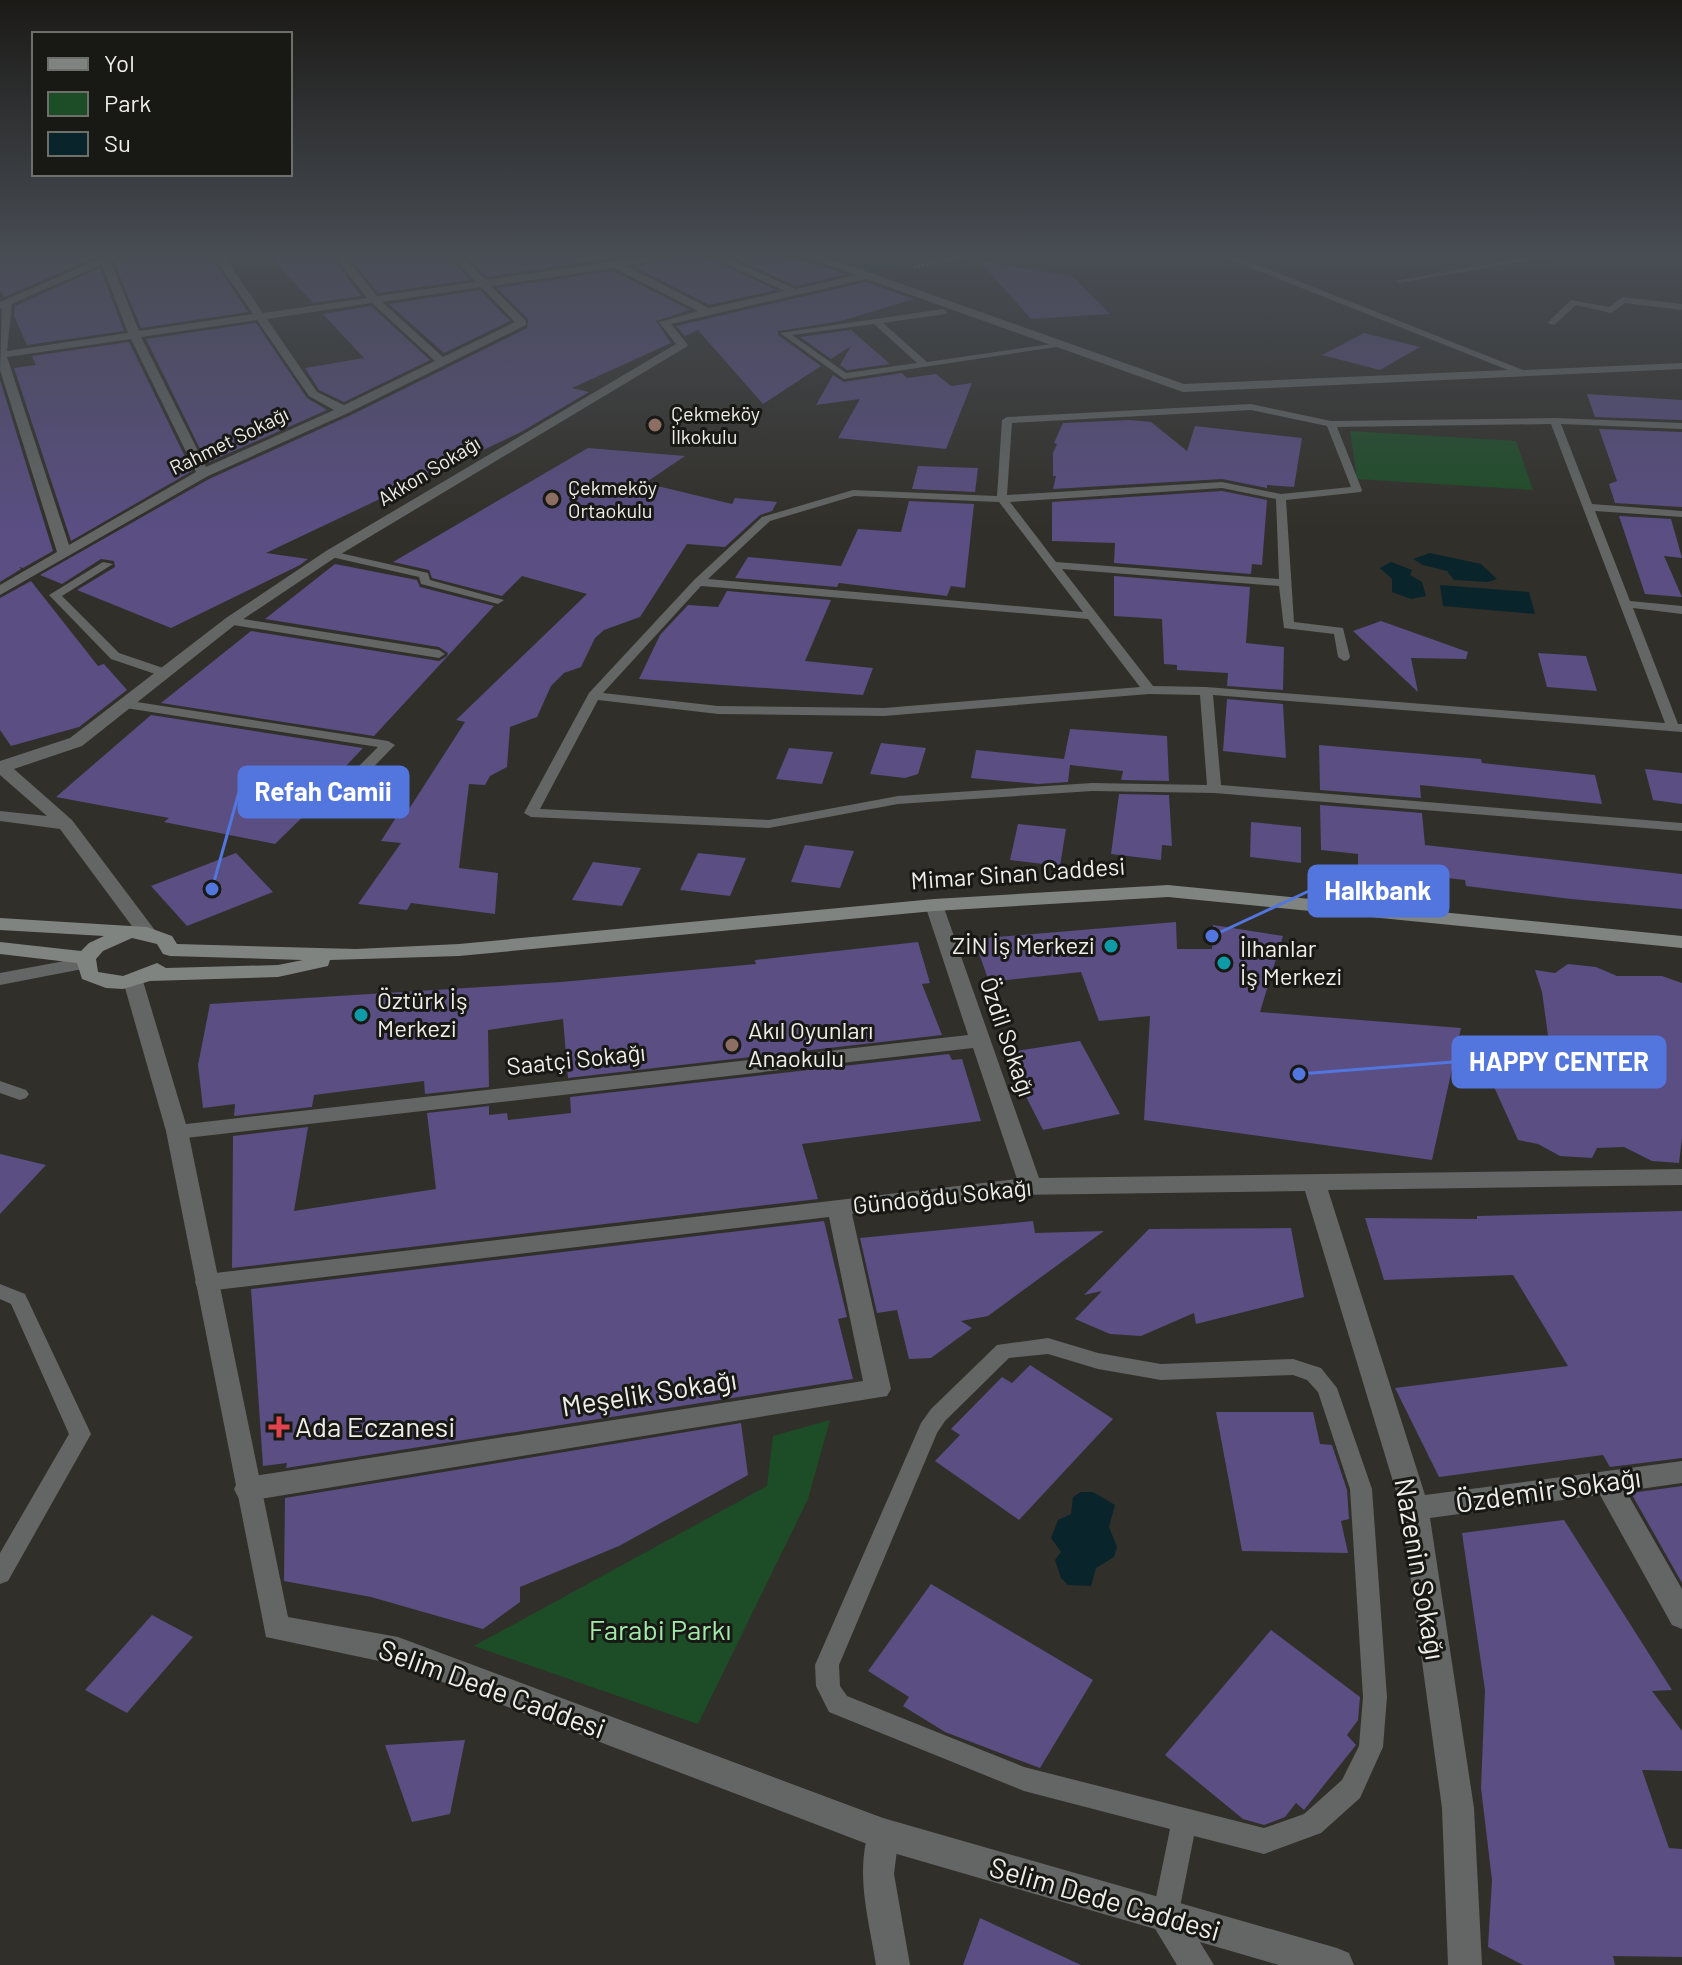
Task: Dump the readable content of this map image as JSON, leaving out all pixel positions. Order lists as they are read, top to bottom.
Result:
{
  "streets": {
    "main road": ["Mimar Sinan Caddesi"],
    "street": [
      "Rahmet Sokağı",
      "Akkon Sokağı",
      "Özdil Sokağı",
      "Saatçi Sokağı",
      "Gündoğdu Sokağı",
      "Meşelik Sokağı",
      "Özdemir Sokağı",
      "Nazenin Sokağı",
      "Selim Dede Caddesi"
    ]
  },
  "crossings": [
    ["Mimar Sinan Caddesi", "Özdil Sokağı"],
    ["Mimar Sinan Caddesi", "Selim Dede Caddesi"],
    ["Özdil Sokağı", "Saatçi Sokağı"],
    ["Özdil Sokağı", "Gündoğdu Sokağı"],
    ["Saatçi Sokağı", "Selim Dede Caddesi"],
    ["Gündoğdu Sokağı", "Meşelik Sokağı"],
    ["Gündoğdu Sokağı", "Nazenin Sokağı"],
    ["Gündoğdu Sokağı", "Selim Dede Caddesi"],
    ["Meşelik Sokağı", "Selim Dede Caddesi"],
    ["Özdemir Sokağı", "Nazenin Sokağı"]
  ],
  "parks": ["Farabi Parkı"],
  "places": {
    "other": [
      "Çekmeköy İlkokulu",
      "Çekmeköy Ortaokulu",
      "Refah Camii",
      "Halkbank",
      "ZİN İş Merkezi",
      "İlhanlar İş Merkezi",
      "Öztürk İş Merkezi",
      "Akıl Oyunları Anaokulu",
      "HAPPY CENTER"
    ],
    "health": ["Ada Eczanesi"]
  },
  "legend": ["Yol", "Park", "Su"]
}
